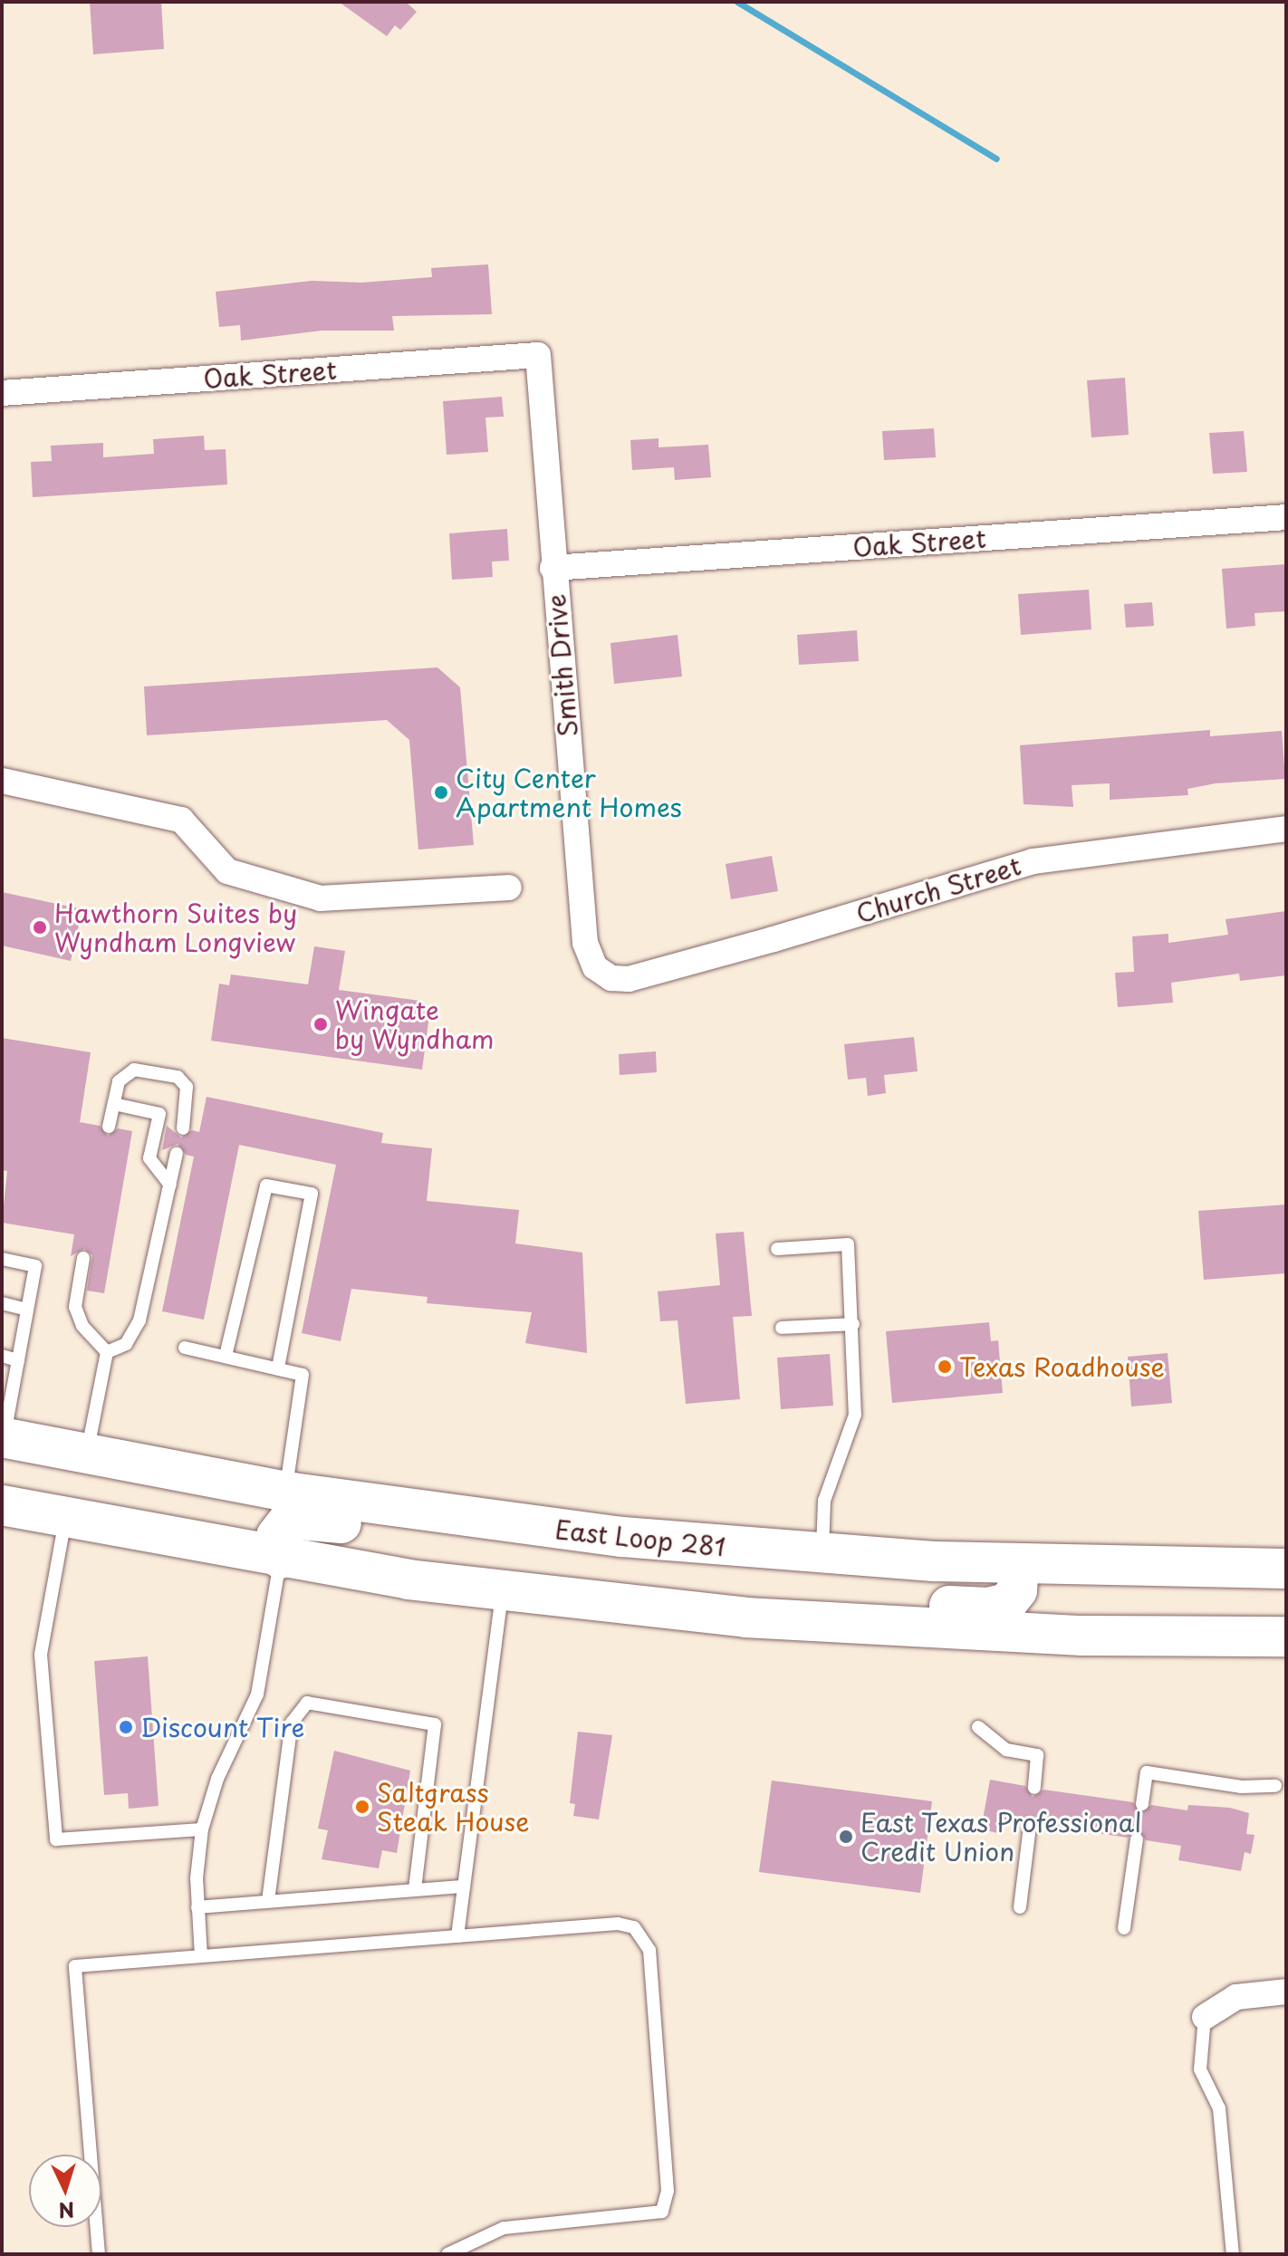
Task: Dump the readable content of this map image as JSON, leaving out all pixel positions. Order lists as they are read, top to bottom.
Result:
{
  "streets": {
    "highway": ["East Loop 281"],
    "street": ["Oak Street", "Smith Drive", "Church Street"]
  },
  "crossings": [
    ["Oak Street", "Smith Drive"],
    ["Smith Drive", "Church Street"]
  ],
  "places": [
    "City Center Apartment Homes",
    "Hawthorn Suites by Wyndham Longview",
    "Wingate by Wyndham",
    "Texas Roadhouse",
    "Discount Tire",
    "Saltgrass Steak House",
    "East Texas Professional Credit Union"
  ],
  "north": "bottom"
}
